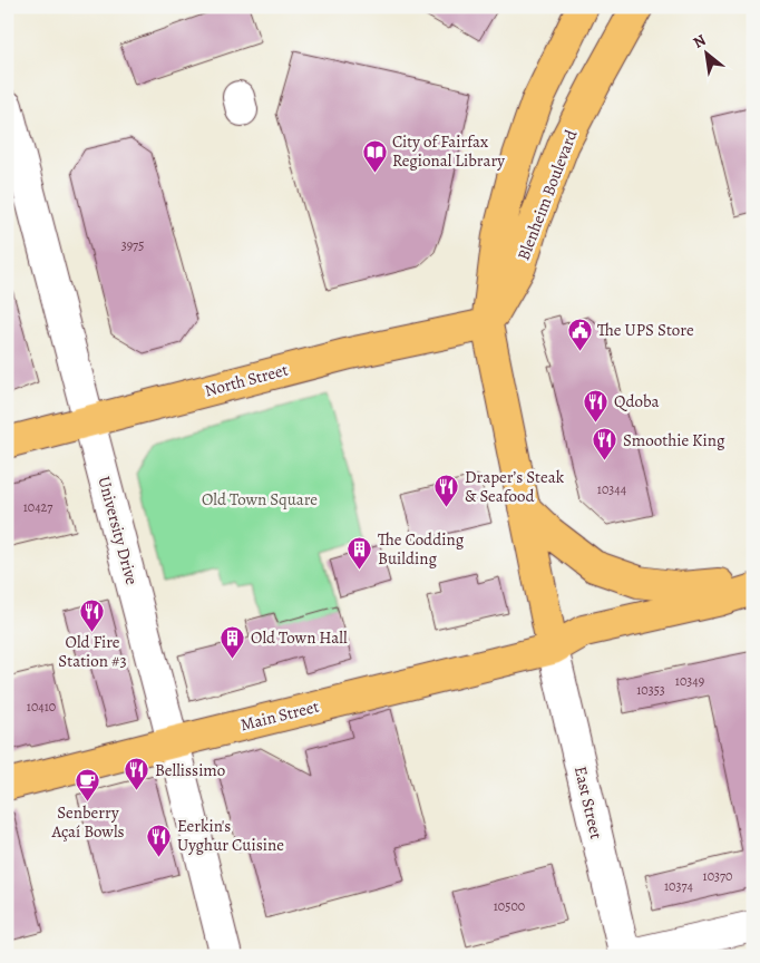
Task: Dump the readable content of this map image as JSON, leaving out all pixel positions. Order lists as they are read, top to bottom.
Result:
{
  "streets": {
    "main road": ["Blenheim Boulevard", "North Street", "Main Street"],
    "street": ["University Drive", "East Street"]
  },
  "crossings": [
    ["Blenheim Boulevard", "North Street"],
    ["Blenheim Boulevard", "Main Street"],
    ["Blenheim Boulevard", "East Street"],
    ["North Street", "University Drive"],
    ["University Drive", "Main Street"],
    ["Main Street", "East Street"]
  ],
  "parks": ["Old Town Square"],
  "places": {
    "library": ["City of Fairfax Regional Library"],
    "public building": ["The UPS Store"],
    "restaurant": [
      "Qdoba",
      "Smoothie King",
      "Draper’s Steak & Seafood",
      "Old Fire Station #3",
      "Bellissimo",
      "Eerkin's Uyghur Cuisine"
    ],
    "building": ["The Codding Building", "Old Town Hall"],
    "cafe": ["Senberry Açaí Bowls"]
  },
  "house_numbers": [
    "3975",
    "10344",
    "10427",
    "10349",
    "10353",
    "10410",
    "10370",
    "10374",
    "10500"
  ],
  "north": "top left"
}
